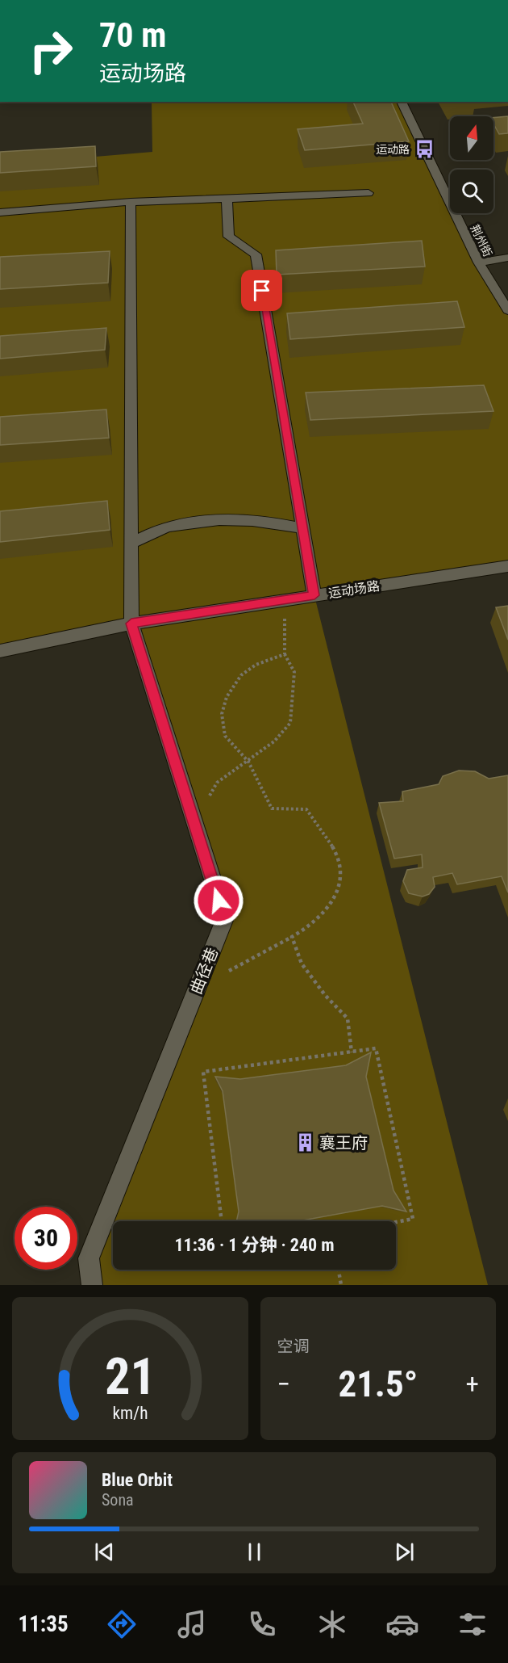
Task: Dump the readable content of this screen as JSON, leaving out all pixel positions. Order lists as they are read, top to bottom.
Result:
{
  "streets": {
    "street": ["荆州街", "运动场路", "曲径巷"]
  },
  "crossings": [
    ["运动场路", "曲径巷"]
  ],
  "places": {
    "bus stop": ["运动路"],
    "building": ["襄王府"]
  },
  "north": "top",
  "page": {
    "turn": ["70 m", "运动场路"],
    "limit": "30",
    "trip": "11:36 · 1 分钟 · 240 m",
    "tile": "空调",
    "heat": ["−", "21.5°", "+"],
    "song": ["Blue Orbit", "Sona"],
    "tabs": "11:35",
    "gauge": ["21", "km/h"]
  }
}
